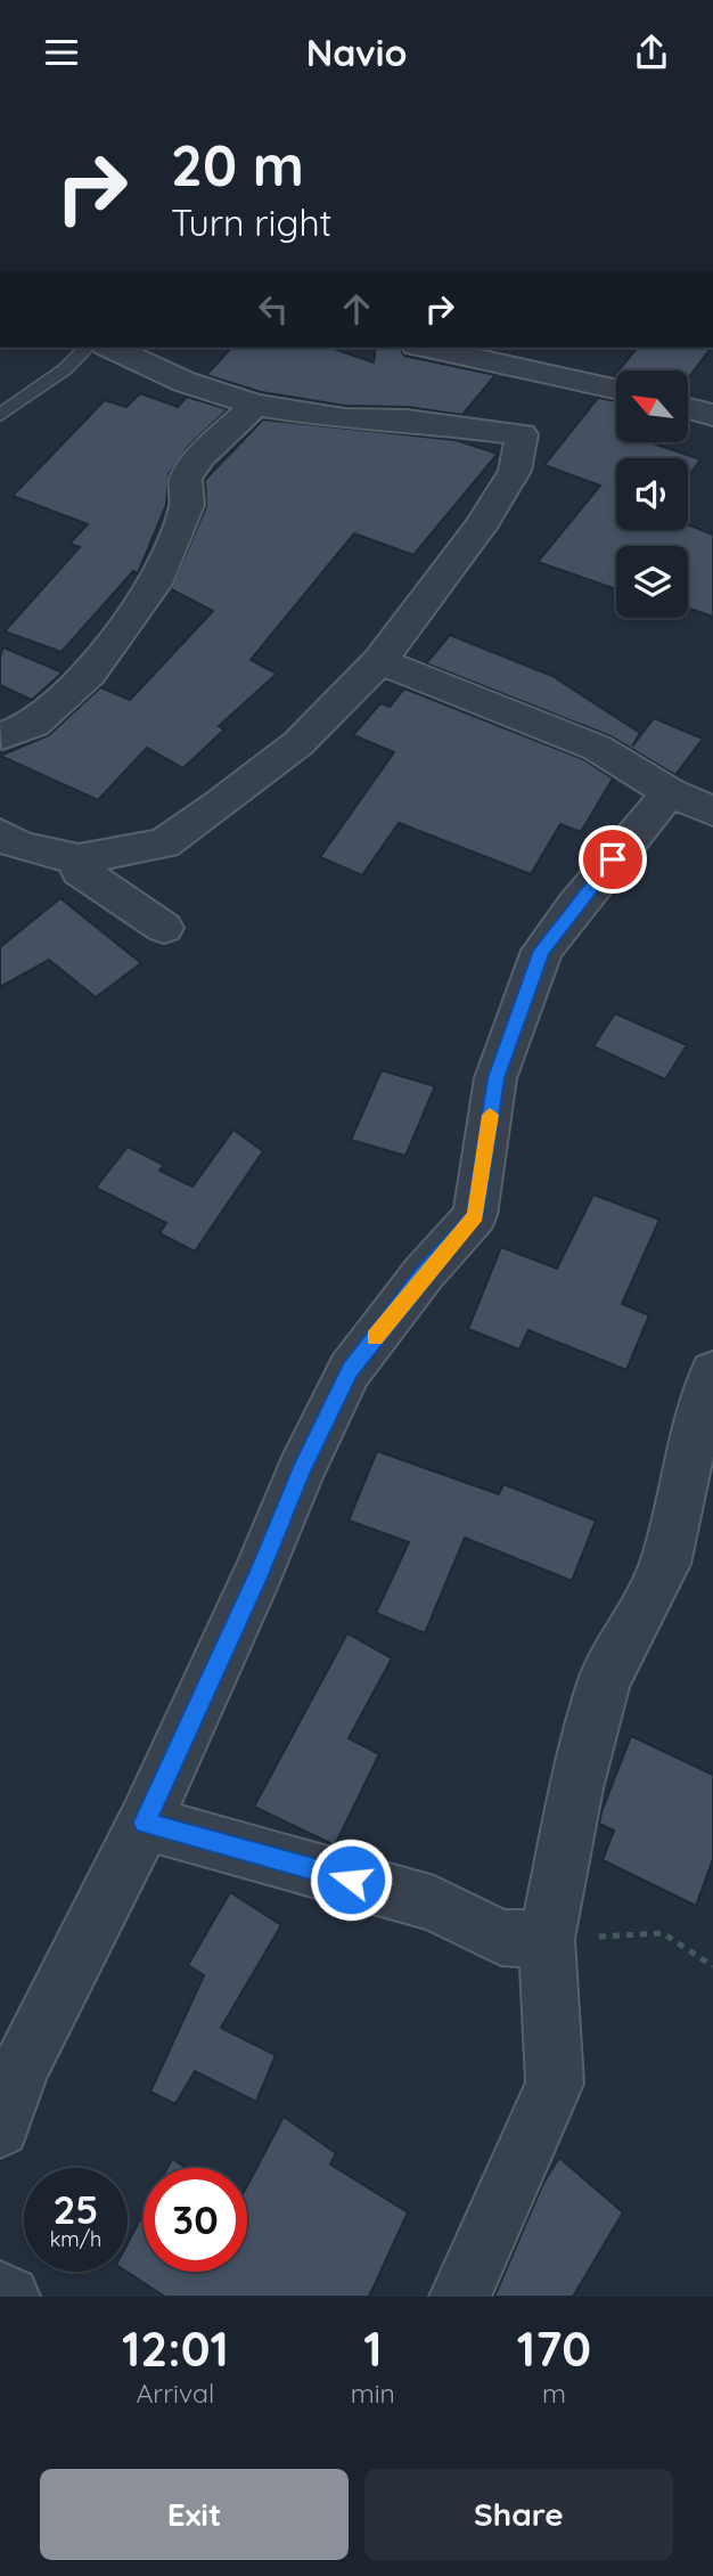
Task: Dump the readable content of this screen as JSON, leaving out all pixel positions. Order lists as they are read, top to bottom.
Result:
{
  "north": "top left",
  "page": {
    "header": "Navio",
    "turn": ["20 m", "Turn right"],
    "speed": "25 km/h",
    "limit": "30",
    "eta": [
      "12:01",
      "Arrival",
      "1",
      "min",
      "170",
      "m"
    ],
    "buttons": ["Exit", "Share"]
  }
}
